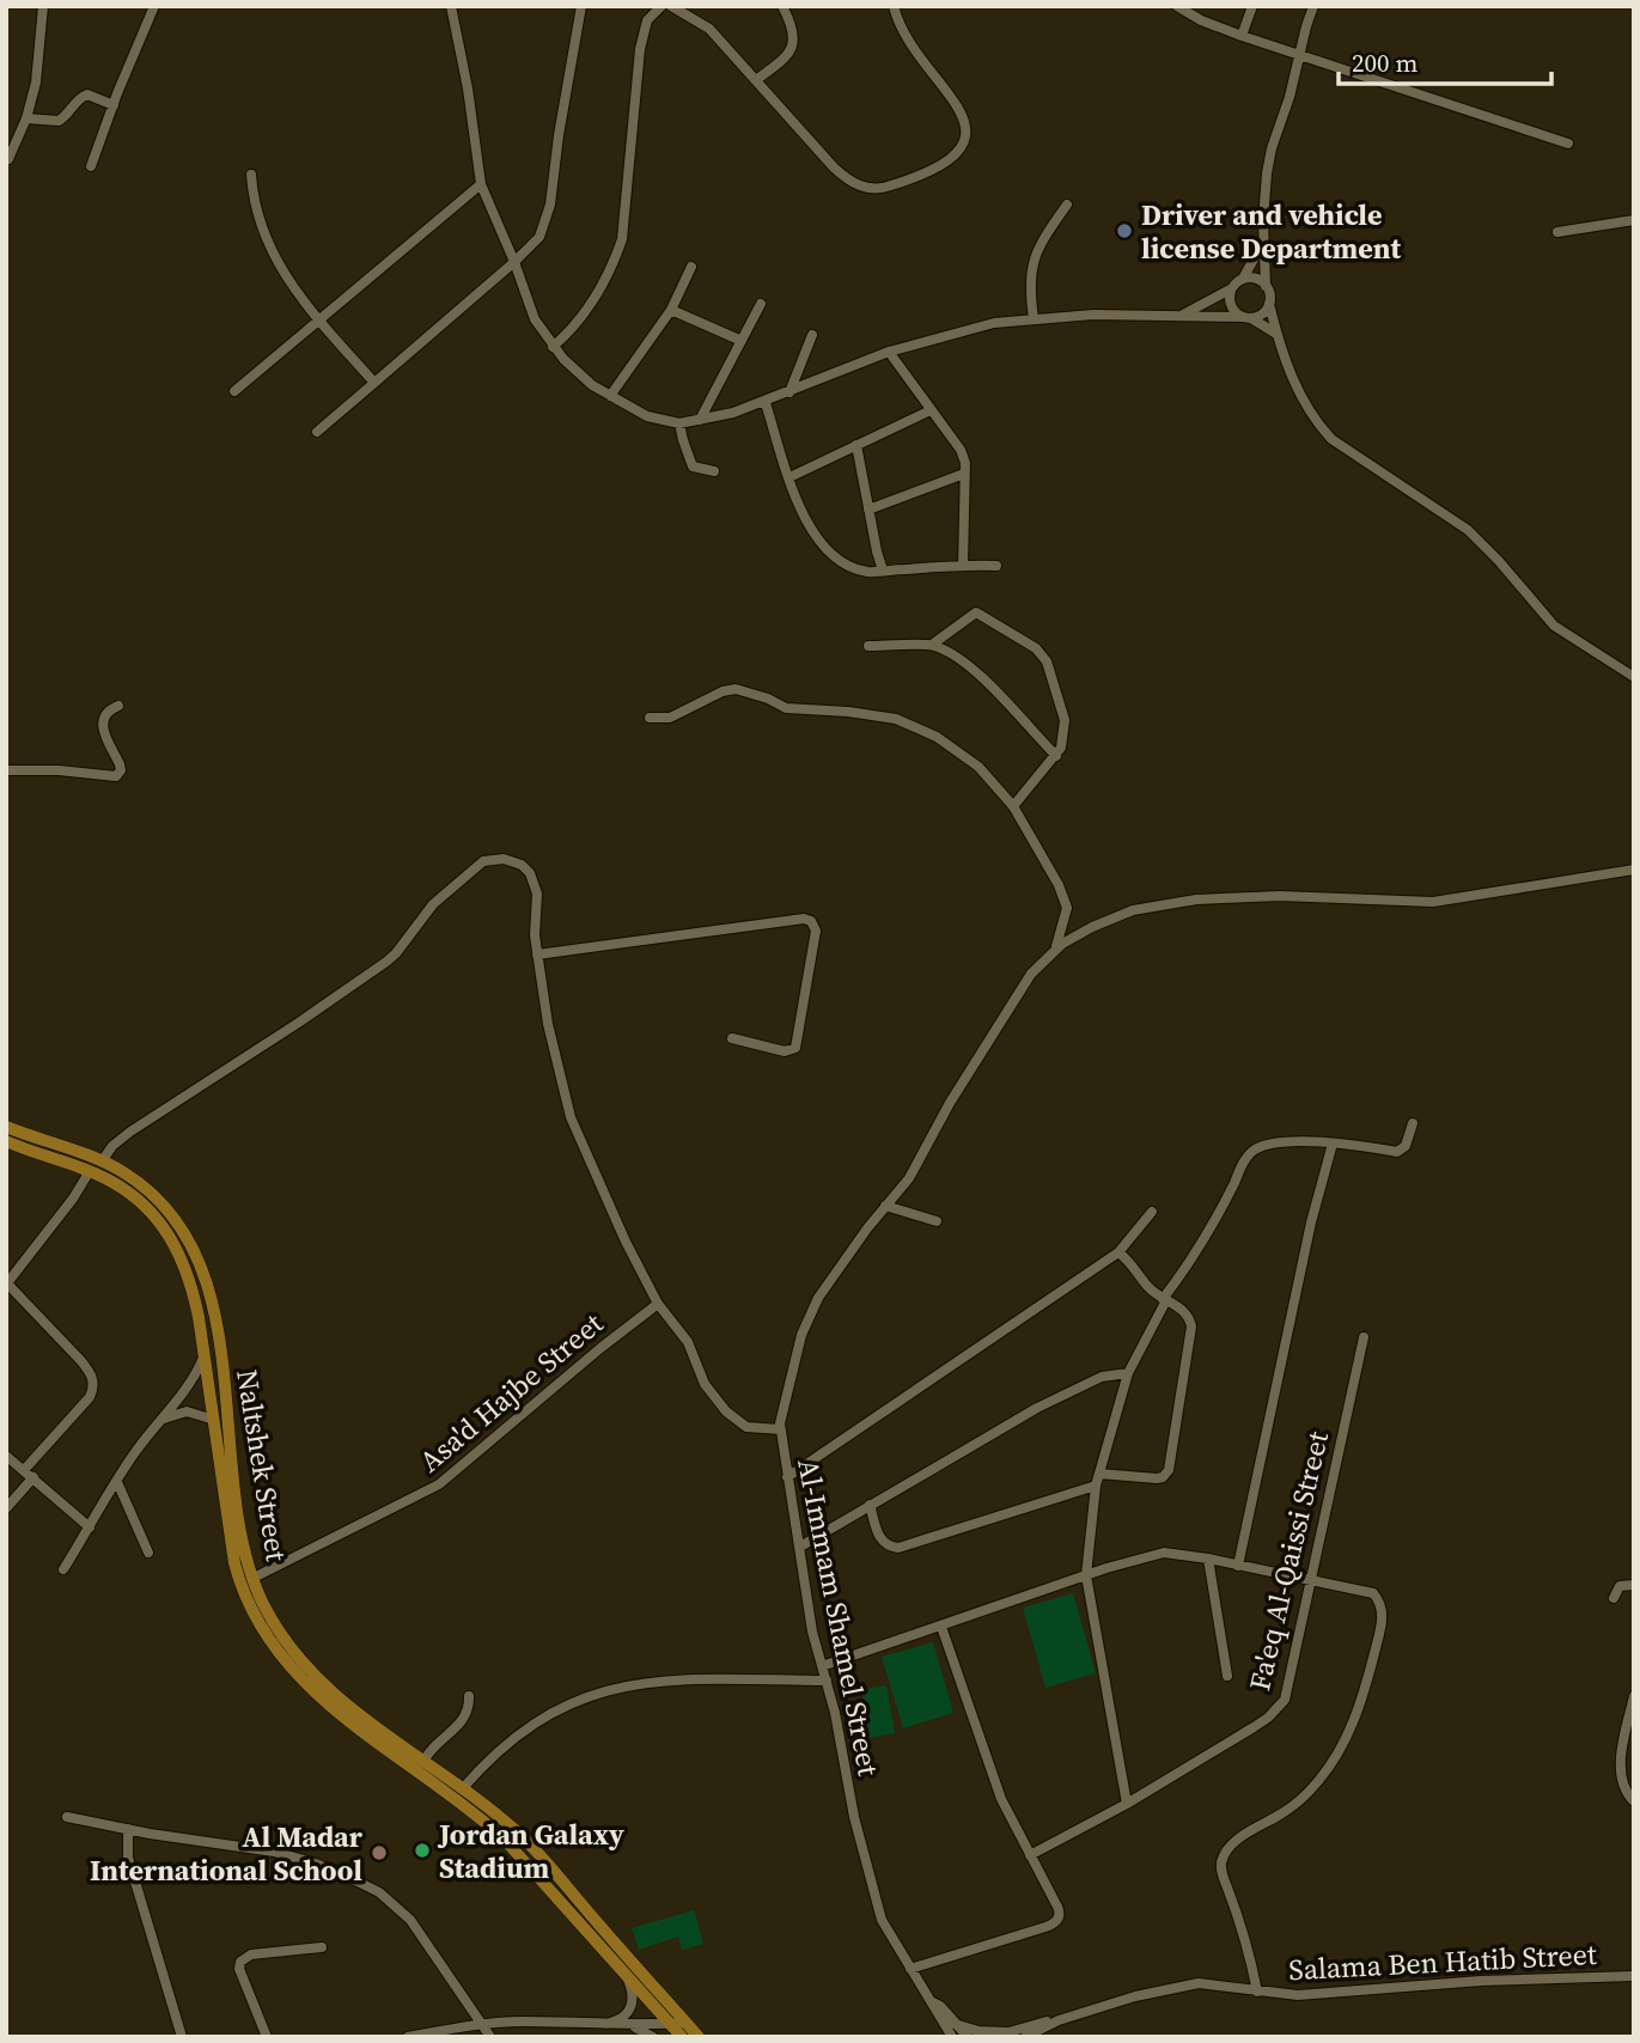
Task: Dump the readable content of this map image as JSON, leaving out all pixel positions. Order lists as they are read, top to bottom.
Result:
{
  "streets": {
    "main road": ["Naltshek Street"],
    "street": [
      "Asa'd Hajbe Street",
      "Fa'eq Al-Qaissi Street",
      "Al-Immam Shamel Street",
      "Salama Ben Hatib Street"
    ]
  },
  "crossings": [
    ["Asa'd Hajbe Street", "Naltshek Street"]
  ],
  "places": ["Driver and vehicle license Department", "Jordan Galaxy Stadium", "Al Madar International School"],
  "scale_bar": "200 m"
}
